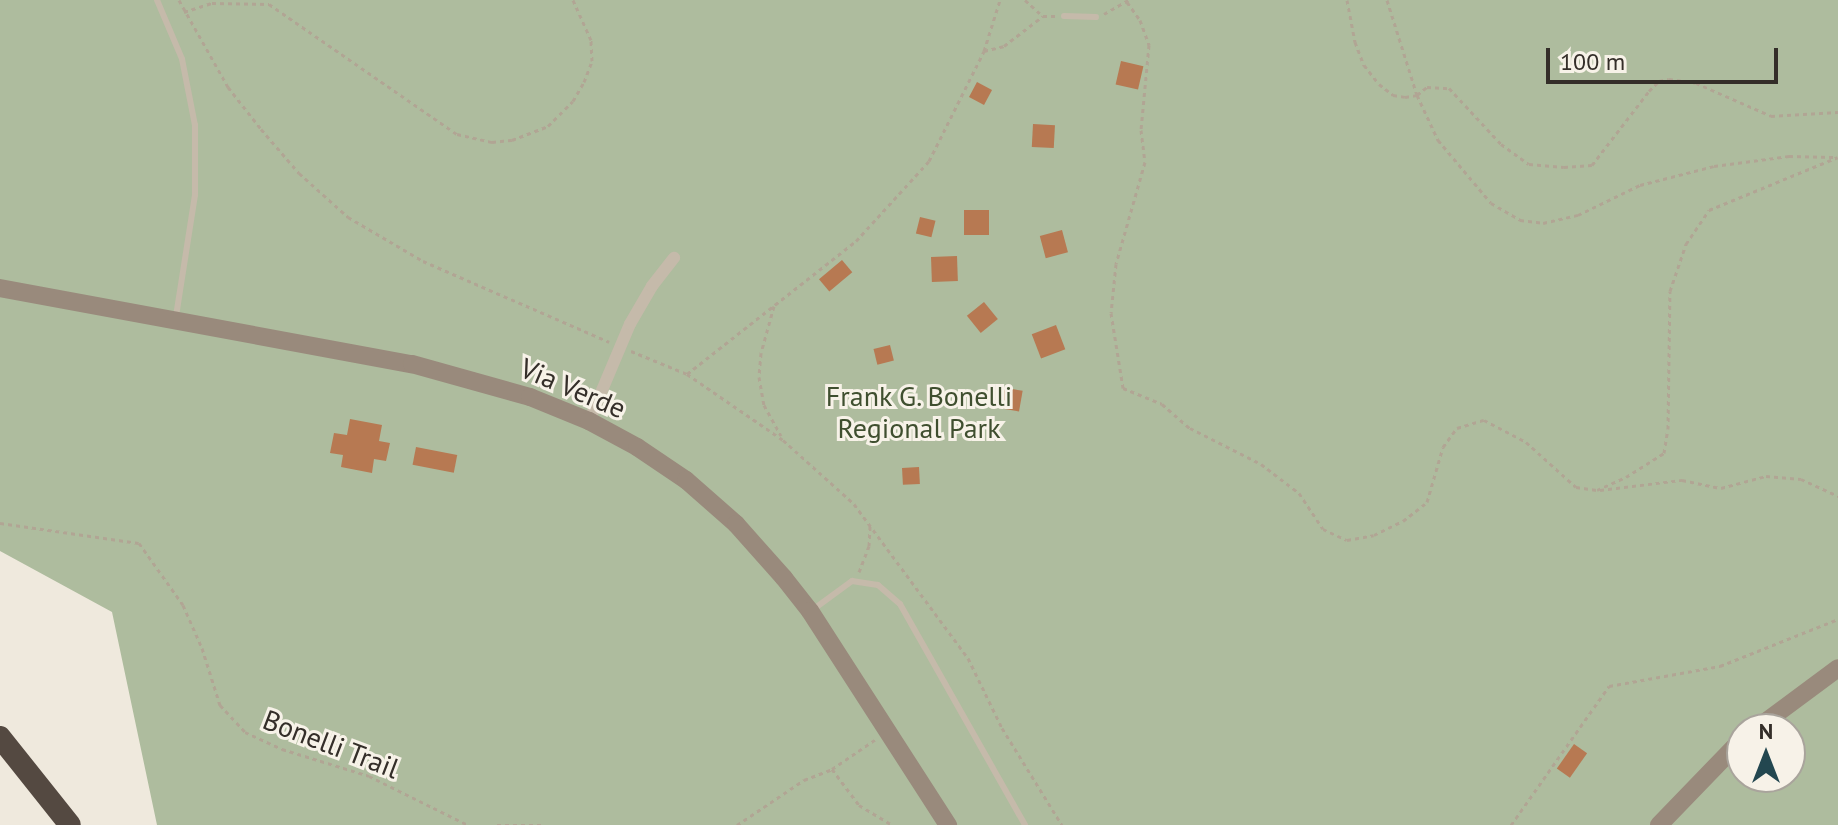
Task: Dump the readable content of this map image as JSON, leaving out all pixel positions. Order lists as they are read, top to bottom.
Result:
{
  "streets": {
    "main road": ["Via Verde"],
    "path": ["Bonelli Trail"]
  },
  "parks": ["Frank G. Bonelli Regional Park"],
  "scale_bar": "100 m",
  "north": "top"
}
